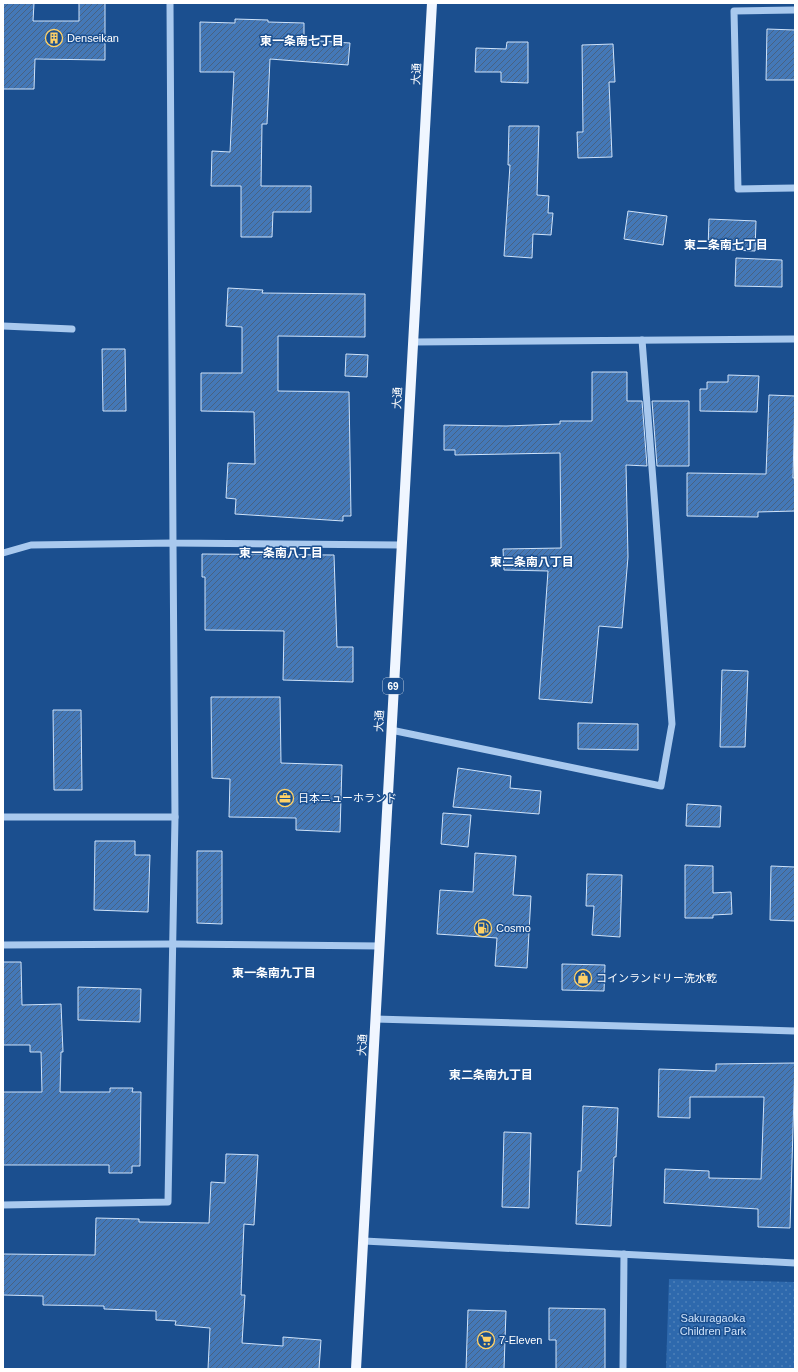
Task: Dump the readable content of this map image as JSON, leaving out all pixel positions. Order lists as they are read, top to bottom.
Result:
{
  "streets": {
    "main road": ["大通", "69"]
  },
  "districts": [
    "東一条南七丁目",
    "東二条南七丁目",
    "東一条南八丁目",
    "東二条南八丁目",
    "東一条南九丁目",
    "東二条南九丁目"
  ],
  "parks": ["Sakuragaoka Children Park"],
  "places": {
    "building": ["Denseikan"],
    "office": ["日本ニューホランド"],
    "fuel station": ["Cosmo"],
    "shop": ["コインランドリー洗水乾"],
    "supermarket": ["7-Eleven"]
  }
}
